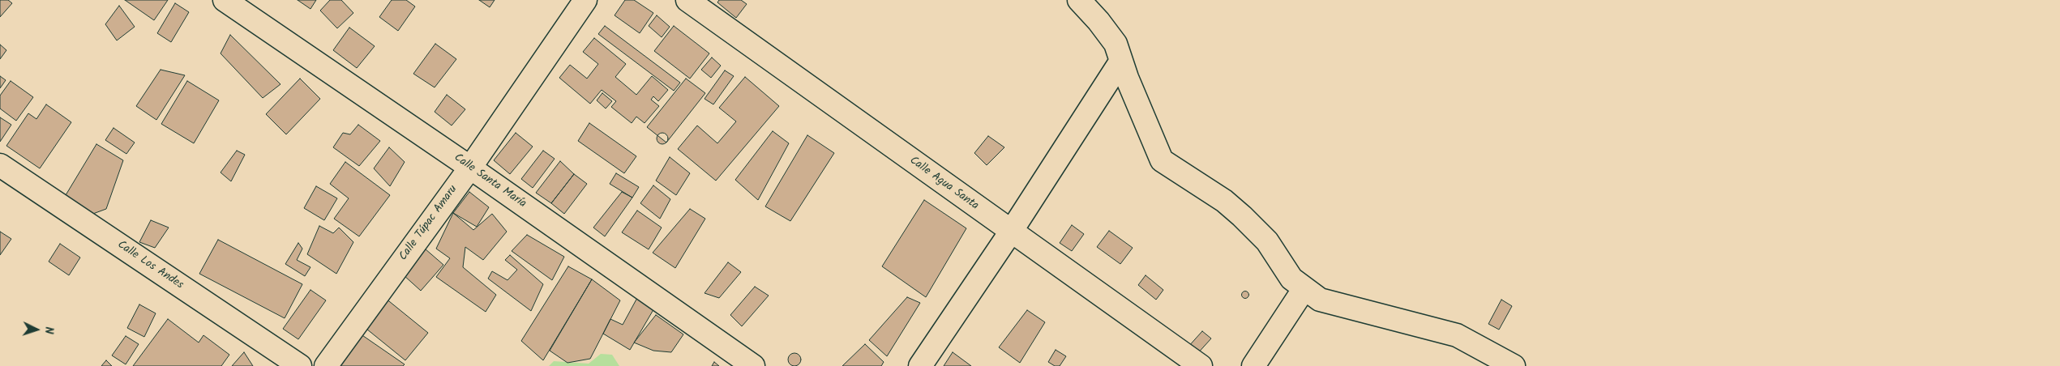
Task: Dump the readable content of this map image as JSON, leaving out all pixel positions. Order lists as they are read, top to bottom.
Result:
{
  "streets": {
    "street": [
      "Calle Santa María",
      "Calle Agua Santa",
      "Calle Túpac Amaru",
      "Calle Los Andes"
    ]
  },
  "crossings": [
    ["Calle Santa María", "Calle Túpac Amaru"]
  ],
  "north": "right"
}
